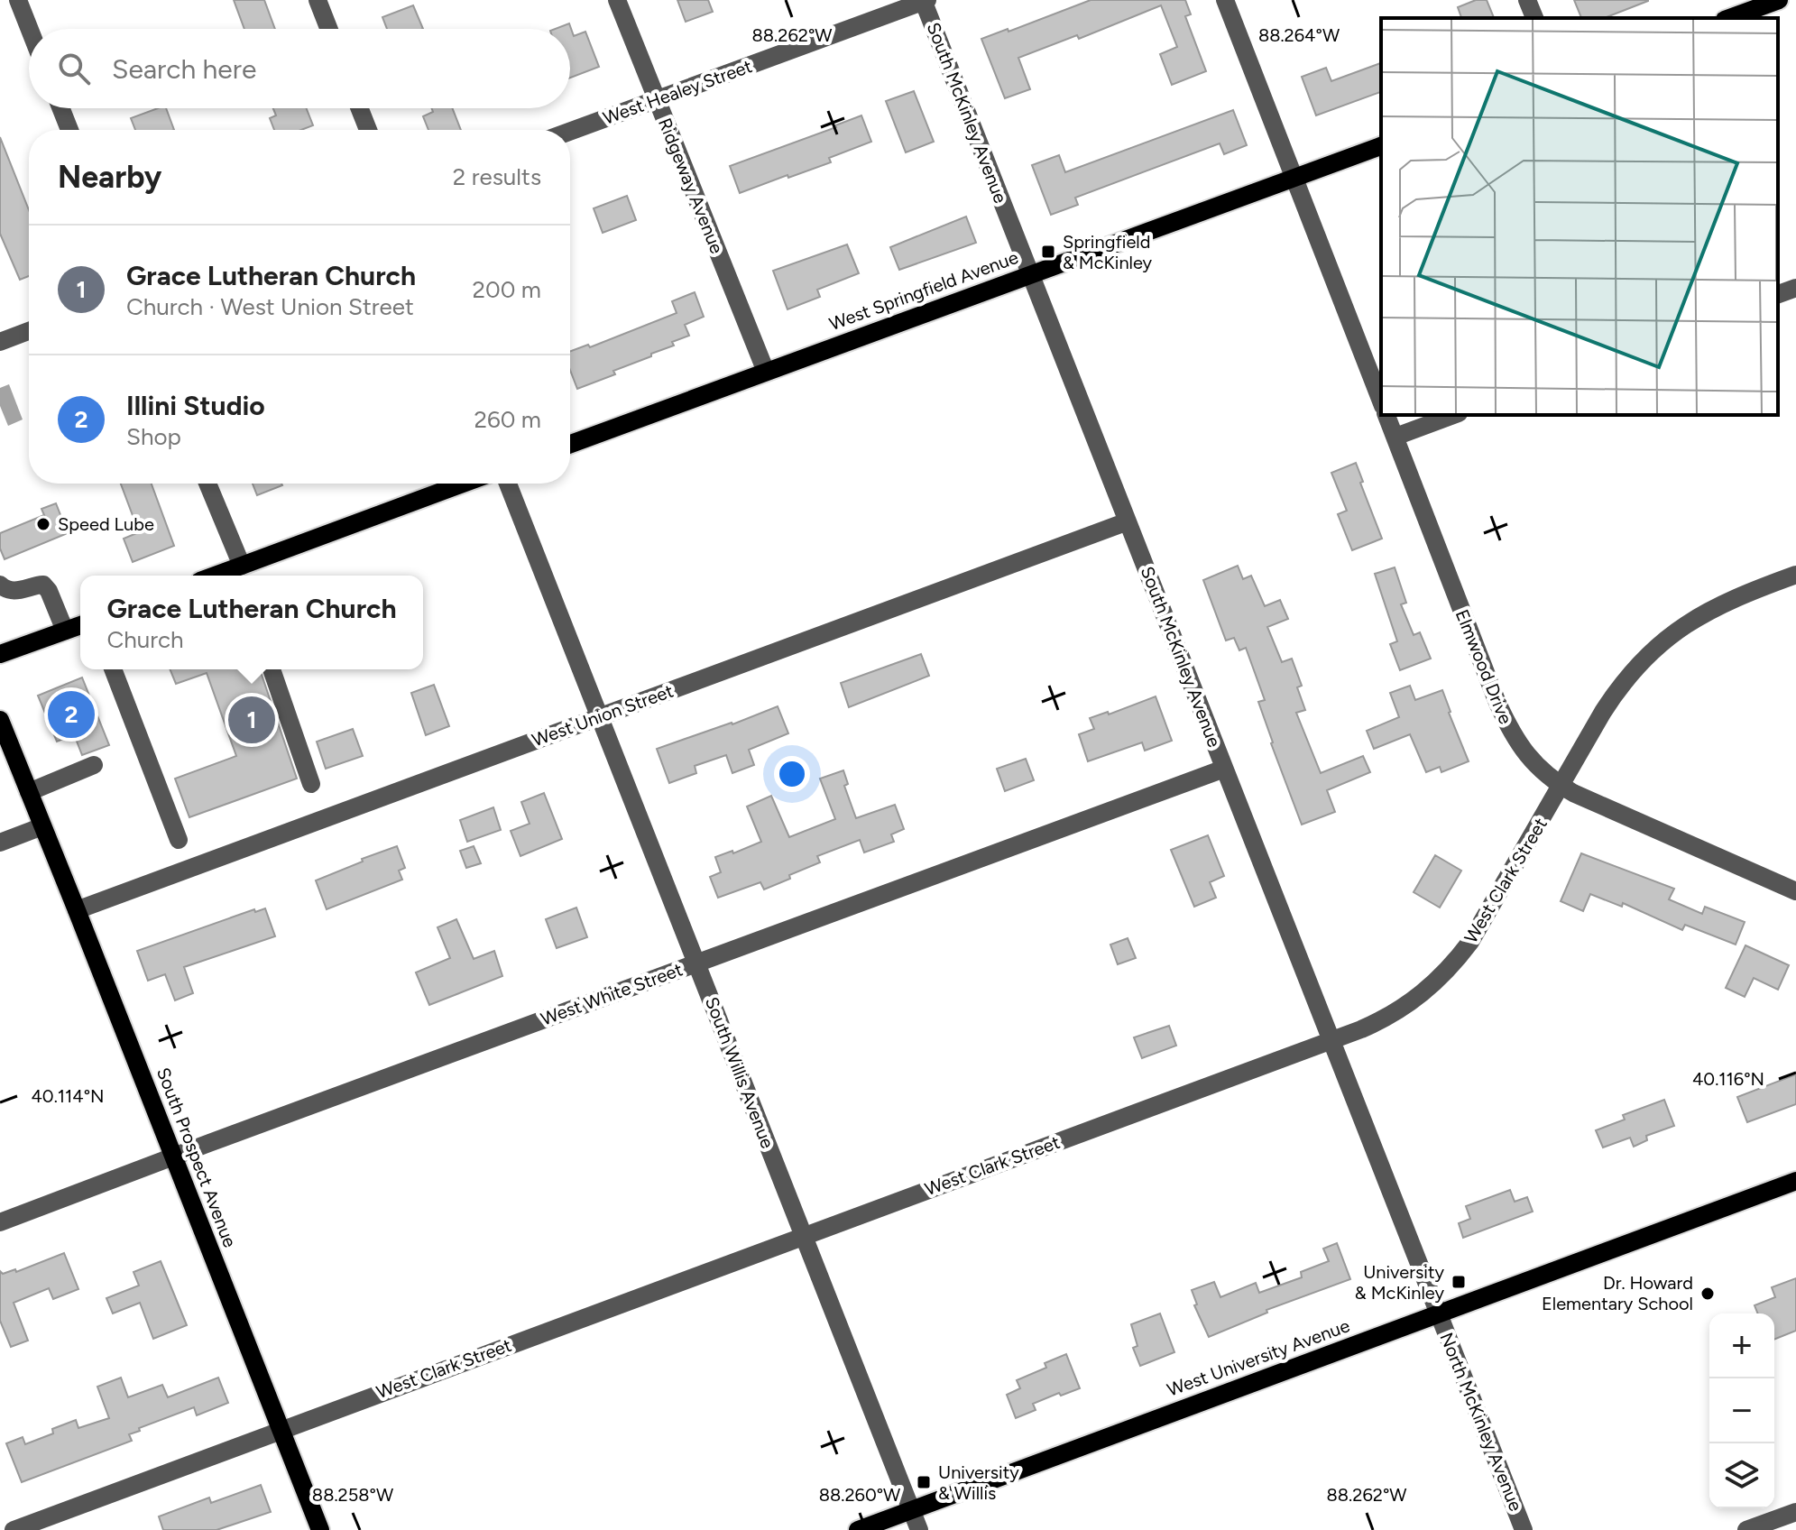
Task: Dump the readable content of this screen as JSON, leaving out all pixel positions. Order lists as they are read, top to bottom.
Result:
{
  "streets": {
    "main road": ["West Springfield Avenue", "South Prospect Avenue", "West University Avenue"],
    "street": [
      "West Healey Street",
      "South McKinley Avenue",
      "Ridgeway Avenue",
      "Elmwood Drive",
      "West Union Street",
      "West Clark Street",
      "West White Street",
      "South Willis Avenue",
      "North McKinley Avenue"
    ]
  },
  "crossings": [
    ["West Healey Street", "South McKinley Avenue"],
    ["West Healey Street", "Ridgeway Avenue"],
    ["South McKinley Avenue", "West Springfield Avenue"],
    ["South McKinley Avenue", "West Union Street"],
    ["South McKinley Avenue", "West Clark Street"],
    ["South McKinley Avenue", "West White Street"],
    ["South McKinley Avenue", "West University Avenue"],
    ["South McKinley Avenue", "North McKinley Avenue"],
    ["Ridgeway Avenue", "West Springfield Avenue"],
    ["Elmwood Drive", "West Clark Street"],
    ["West Union Street", "South Willis Avenue"],
    ["West Union Street", "South Prospect Avenue"],
    ["West Clark Street", "South Willis Avenue"],
    ["West Clark Street", "South Prospect Avenue"],
    ["West White Street", "South Willis Avenue"],
    ["West White Street", "South Prospect Avenue"],
    ["South Willis Avenue", "West University Avenue"],
    ["West University Avenue", "North McKinley Avenue"]
  ],
  "places": {
    "transit": ["Springfield & McKinley", "University & McKinley", "University & Willis"],
    "other": ["Speed Lube", "Dr. Howard Elementary School"]
  },
  "page": {
    "search": "Search here",
    "heading": ["Nearby", "2 results"],
    "list": [
      {
        "mark": "1",
        "name": "Grace Lutheran Church",
        "note": "Church · West Union Street",
        "value": "200 m"
      },
      {
        "mark": "2",
        "name": "Illini Studio",
        "note": "Shop",
        "value": "260 m"
      }
    ],
    "popup": ["Grace Lutheran Church", "Church"],
    "pins": ["2", "1"],
    "map_buttons": ["+", "−"]
  },
  "coordinates": [
    "88.262°W",
    "88.264°W",
    "40.116°N",
    "40.114°N",
    "88.258°W",
    "88.260°W"
  ]
}
